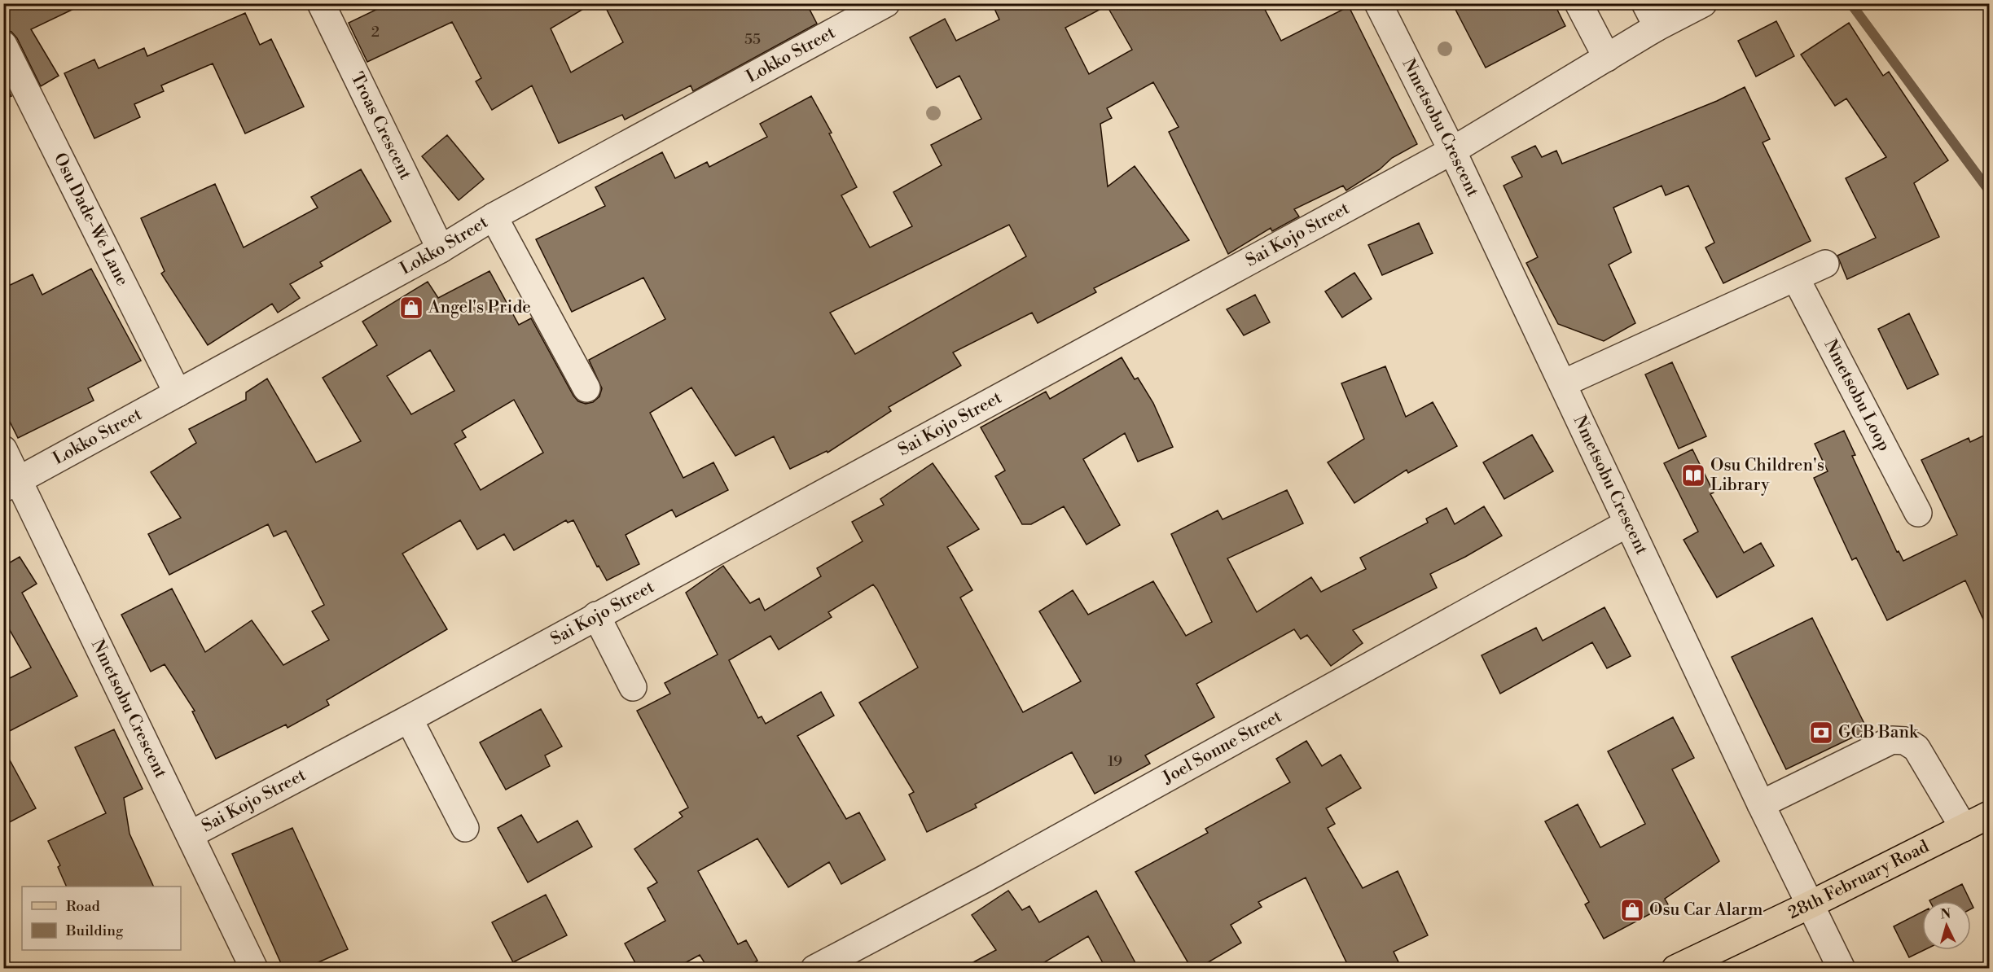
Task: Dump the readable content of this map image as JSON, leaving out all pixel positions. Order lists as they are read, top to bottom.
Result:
{
  "streets": {
    "main road": ["28th February Road"],
    "street": [
      "Lokko Street",
      "Troas Crescent",
      "Nmetsobu Crescent",
      "Osu Dade-We Lane",
      "Sai Kojo Street",
      "Nmetsobu Loop",
      "Joel Sonne Street"
    ]
  },
  "crossings": [
    ["Lokko Street", "Troas Crescent"],
    ["Lokko Street", "Nmetsobu Crescent"],
    ["Lokko Street", "Osu Dade-We Lane"],
    ["Nmetsobu Crescent", "Sai Kojo Street"],
    ["Nmetsobu Crescent", "Joel Sonne Street"],
    ["Nmetsobu Crescent", "28th February Road"]
  ],
  "places": {
    "shop": ["Angel's Pride", "Osu Car Alarm"],
    "library": ["Osu Children's Library"],
    "bank": ["GCB Bank"]
  },
  "house_numbers": ["2", "55", "19"],
  "legend": ["Road", "Building"],
  "north": "top"
}
